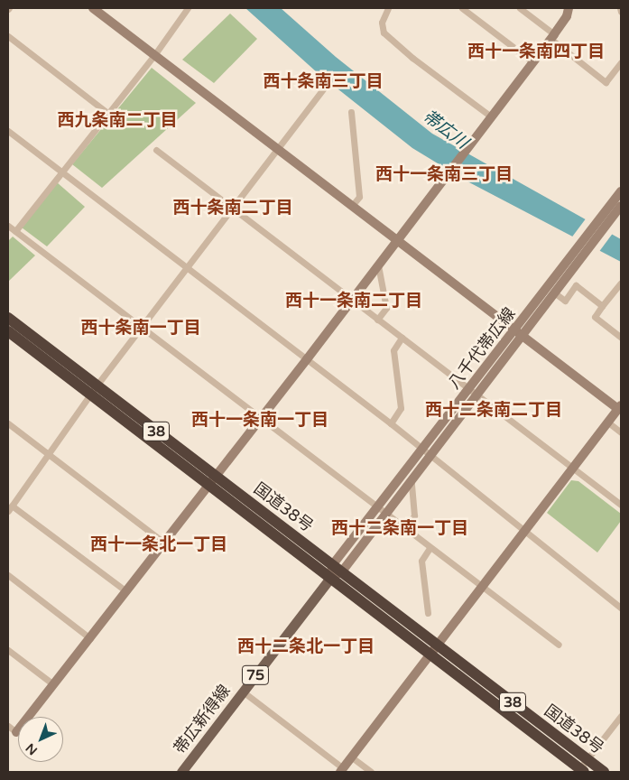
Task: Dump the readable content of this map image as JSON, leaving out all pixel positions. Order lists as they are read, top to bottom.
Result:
{
  "streets": {
    "highway": ["38", "国道38号"],
    "main road": ["75", "帯広新得線"],
    "street": ["八千代帯広線"]
  },
  "crossings": [
    ["八千代帯広線", "国道38号"],
    ["八千代帯広線", "帯広新得線"],
    ["国道38号", "帯広新得線"]
  ],
  "districts": [
    "西十一条南四丁目",
    "西十条南三丁目",
    "西九条南二丁目",
    "西十一条南三丁目",
    "西十条南二丁目",
    "西十一条南二丁目",
    "西十条南一丁目",
    "西十二条南二丁目",
    "西十一条南一丁目",
    "西十二条南一丁目",
    "西十一条北一丁目",
    "西十二条北一丁目"
  ],
  "water": ["帯広川"],
  "north": "bottom left"
}
